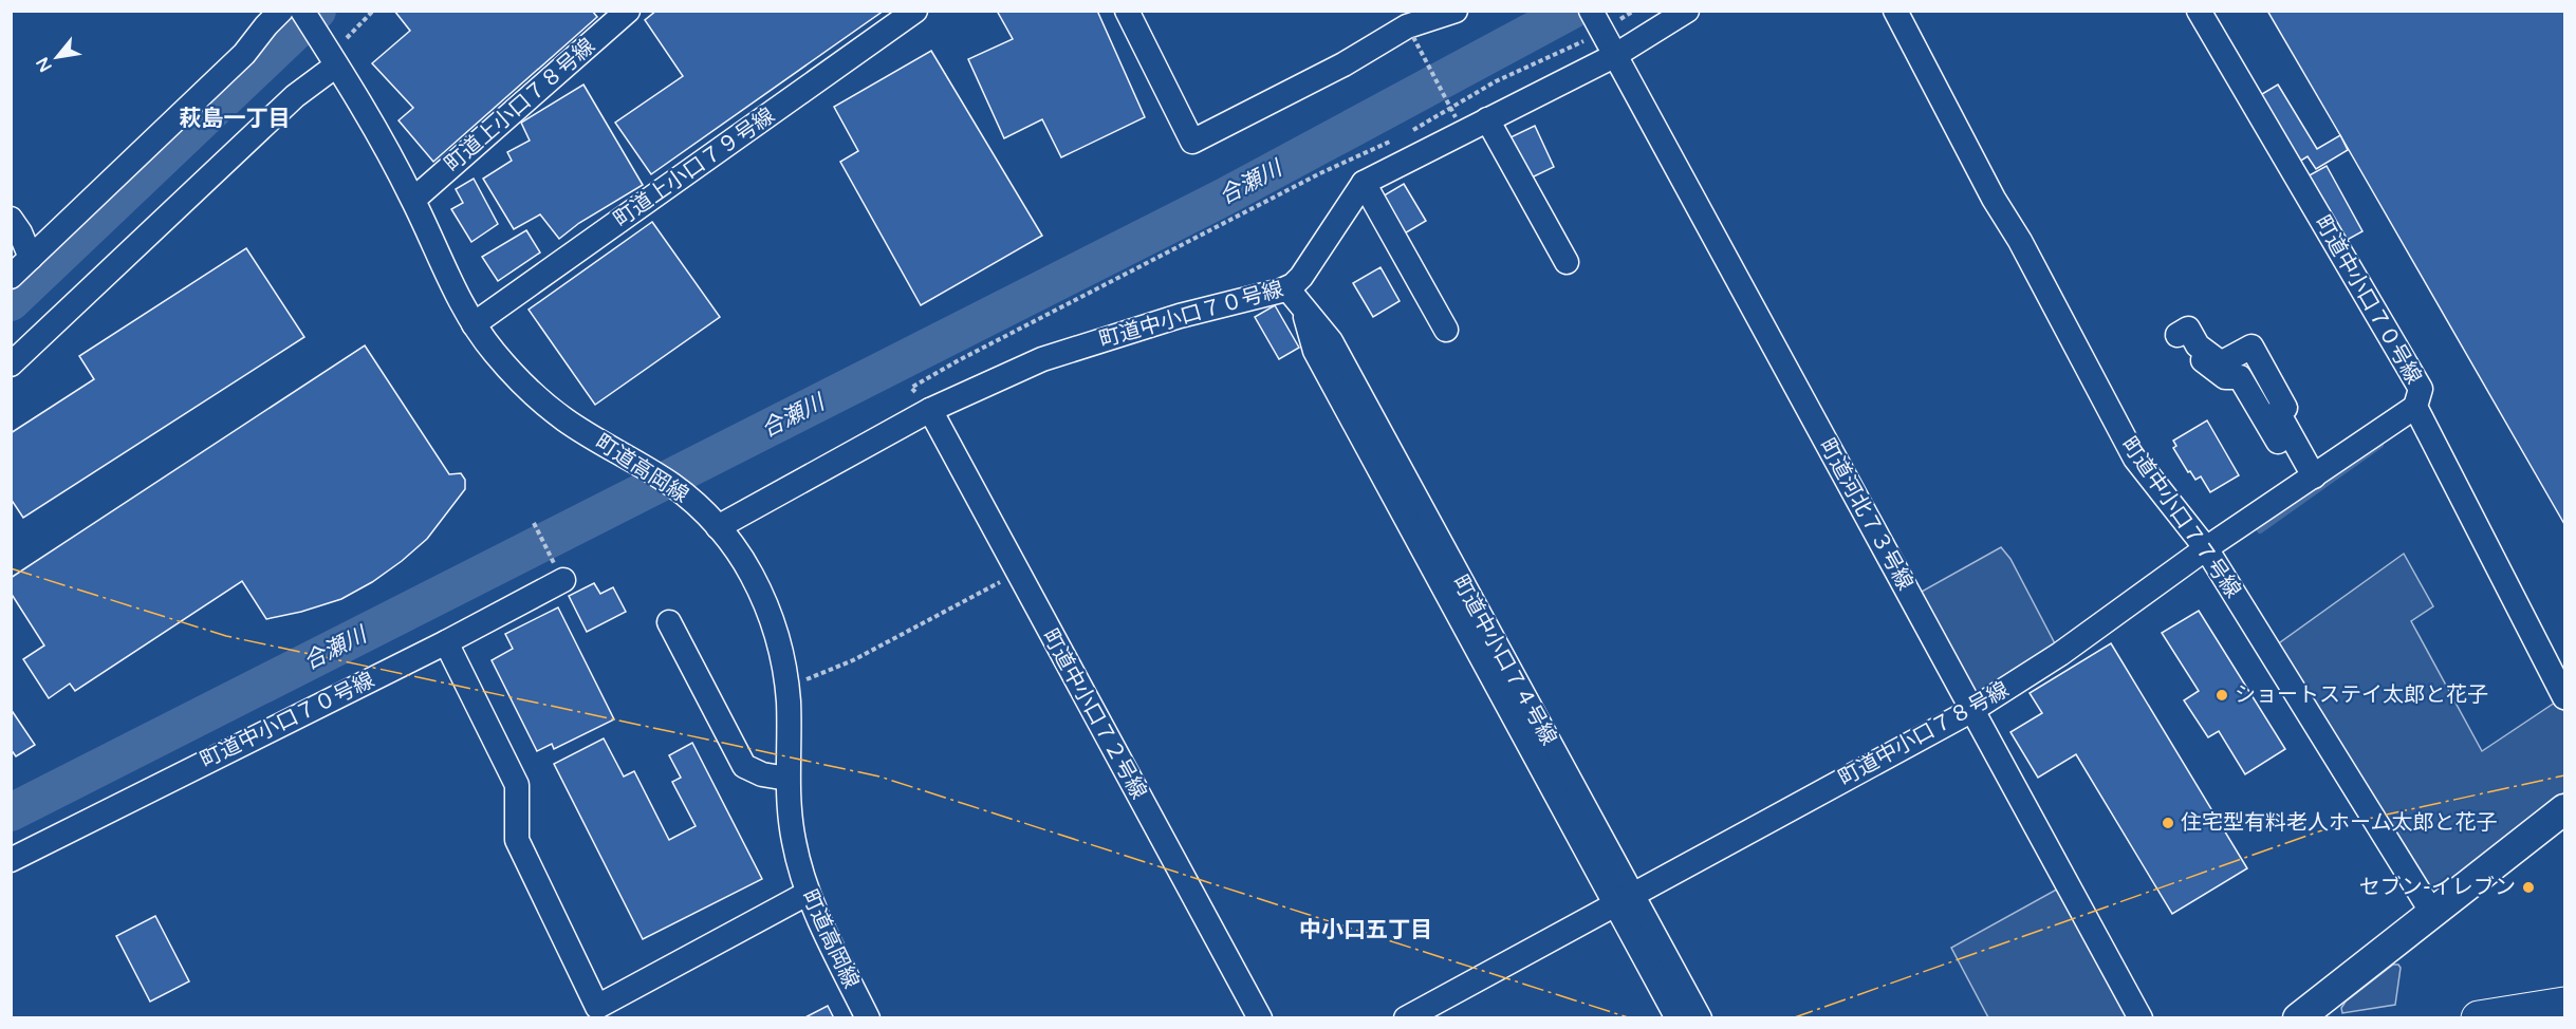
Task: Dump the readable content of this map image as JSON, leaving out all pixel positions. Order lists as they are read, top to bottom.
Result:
{
  "streets": {
    "street": [
      "町道上小口７８号線",
      "町道上小口７９号線",
      "町道中小口７０号線",
      "町道高岡線",
      "町道河北７３号線",
      "町道中小口７７号線",
      "町道中小口７４号線",
      "町道中小口７２号線",
      "町道中小口７８号線"
    ]
  },
  "crossings": [
    ["町道上小口７８号線", "町道高岡線"],
    ["町道上小口７９号線", "町道高岡線"],
    ["町道中小口７０号線", "町道高岡線"],
    ["町道中小口７０号線", "町道河北７３号線"],
    ["町道中小口７０号線", "町道中小口７４号線"],
    ["町道中小口７０号線", "町道中小口７２号線"],
    ["町道中小口７０号線", "町道中小口７８号線"],
    ["町道河北７３号線", "町道中小口７８号線"],
    ["町道中小口７７号線", "町道中小口７８号線"],
    ["町道中小口７４号線", "町道中小口７８号線"]
  ],
  "districts": ["萩島一丁目", "中小口五丁目"],
  "water": ["合瀬川"],
  "places": ["ショートステイ太郎と花子", "住宅型有料老人ホーム太郎と花子", "セブン-イレブン"],
  "north": "bottom left"
}
